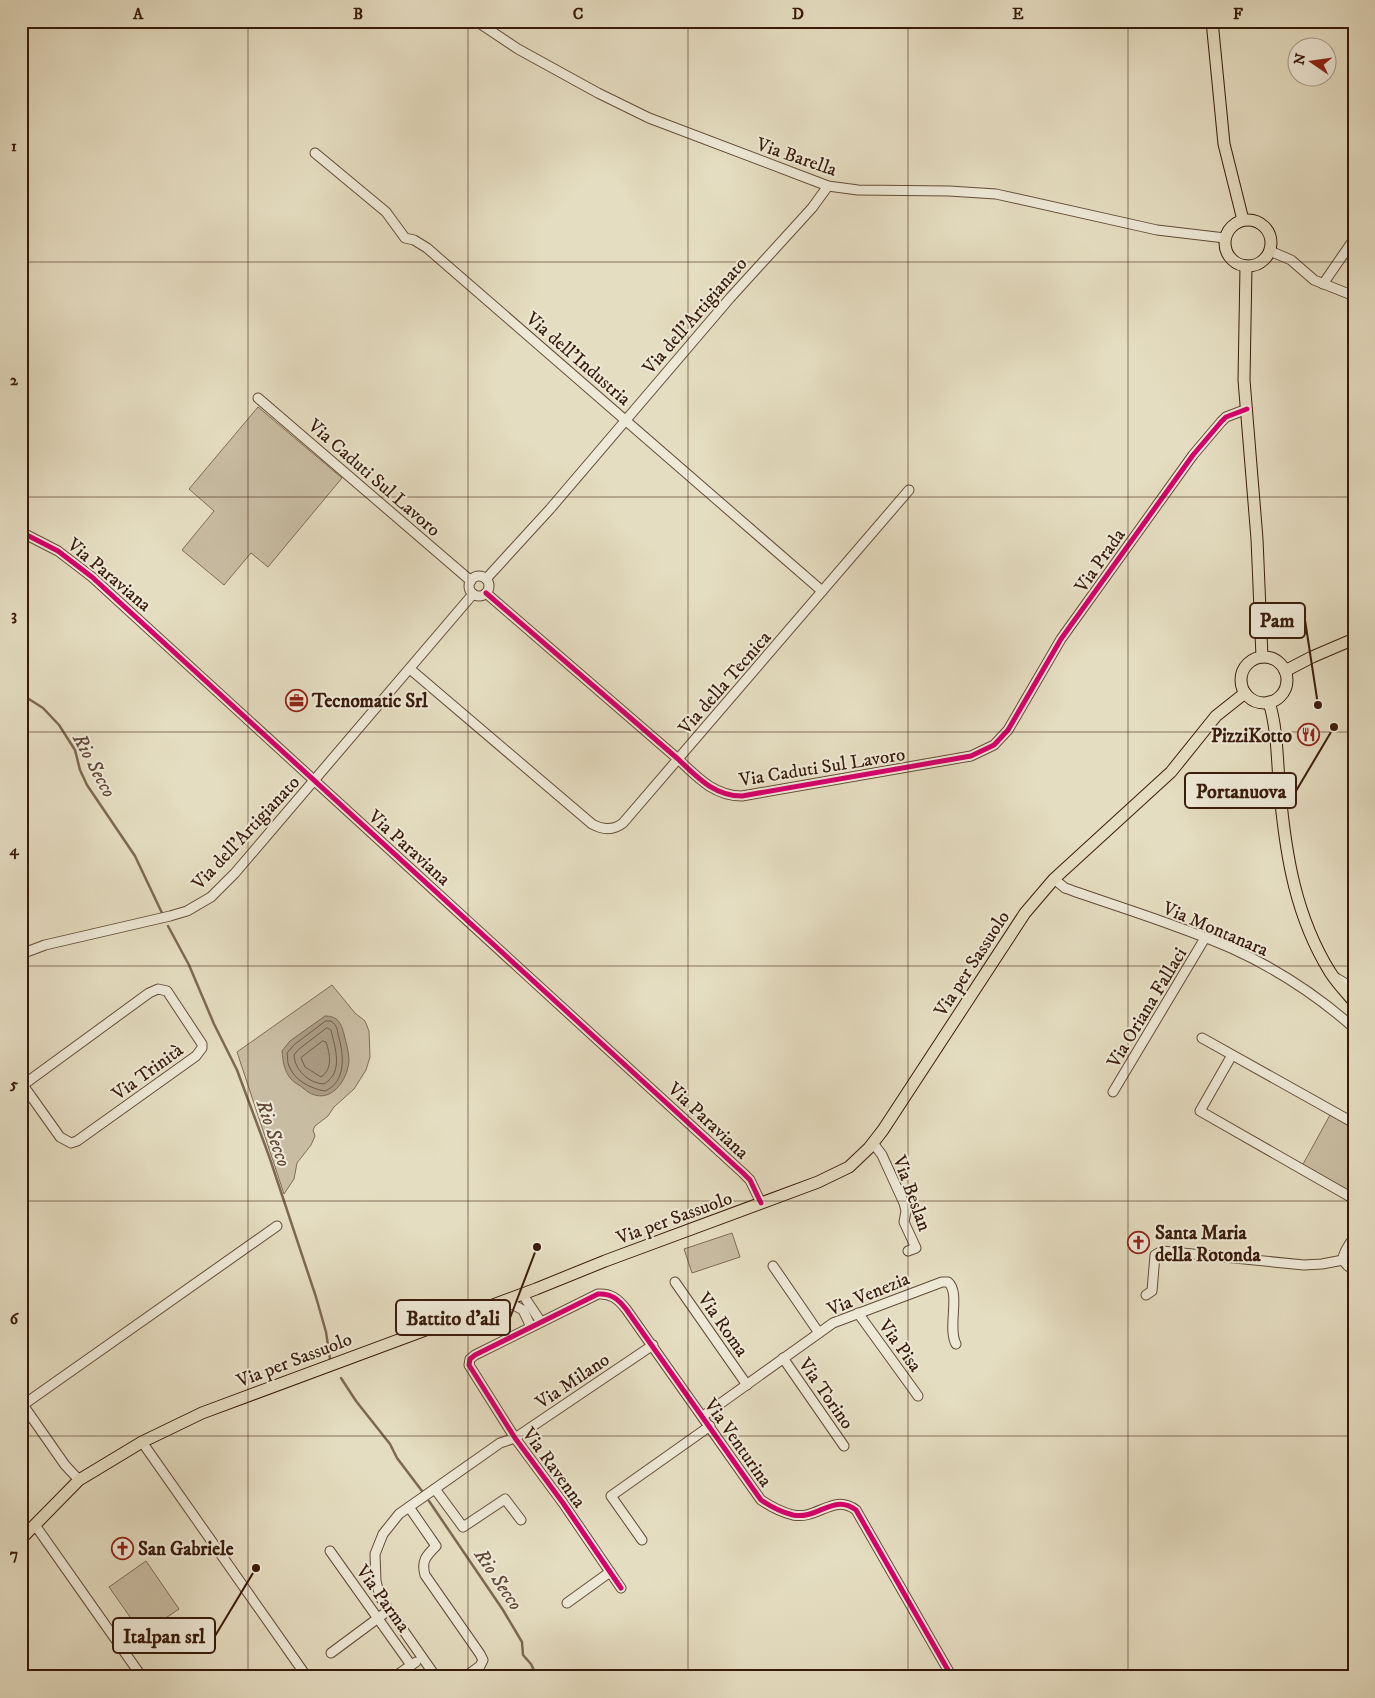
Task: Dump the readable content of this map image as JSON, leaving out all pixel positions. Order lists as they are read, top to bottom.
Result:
{
  "streets": {
    "main road": ["Via per Sassuolo"],
    "street": [
      "Via Barella",
      "Via dell'Artigianato",
      "Via dell’Industria",
      "Via Caduti Sul Lavoro",
      "Via Prada",
      "Via Paraviana",
      "Via della Tecnica",
      "Via Montanara",
      "Via Oriana Fallaci",
      "Via Trinità",
      "Via Beslan",
      "Via Venezia",
      "Via Roma",
      "Via Pisa",
      "Via Milano",
      "Via Torino",
      "Via Venturina",
      "Via Ravenna",
      "Via Parma"
    ]
  },
  "crossings": [
    ["Via Barella", "Via dell'Artigianato"],
    ["Via dell'Artigianato", "Via dell’Industria"],
    ["Via dell'Artigianato", "Via Caduti Sul Lavoro"],
    ["Via dell'Artigianato", "Via Paraviana"],
    ["Via dell'Artigianato", "Via della Tecnica"],
    ["Via dell’Industria", "Via della Tecnica"],
    ["Via Caduti Sul Lavoro", "Via Prada"],
    ["Via Caduti Sul Lavoro", "Via della Tecnica"],
    ["Via Paraviana", "Via per Sassuolo"],
    ["Via Montanara", "Via per Sassuolo"],
    ["Via Montanara", "Via Oriana Fallaci"],
    ["Via per Sassuolo", "Via Beslan"],
    ["Via Venezia", "Via Roma"],
    ["Via Venezia", "Via Pisa"],
    ["Via Venezia", "Via Torino"],
    ["Via Venezia", "Via Venturina"],
    ["Via Milano", "Via Venturina"],
    ["Via Milano", "Via Ravenna"],
    ["Via Venturina", "Via Ravenna"]
  ],
  "water": ["Rio Secco"],
  "places": {
    "office": ["Tecnomatic Srl"],
    "other": [
      "Pam",
      "Portanuova",
      "Battito d'ali",
      "Italpan srl"
    ],
    "restaurant": ["PizziKotto"],
    "church": ["Santa Maria della Rotonda", "San Gabriele"]
  },
  "north": "left",
  "grid": {
    "columns": [
      "A",
      "B",
      "C",
      "D",
      "E",
      "F"
    ],
    "rows": [
      "1",
      "2",
      "3",
      "4",
      "5",
      "6",
      "7"
    ]
  }
}
